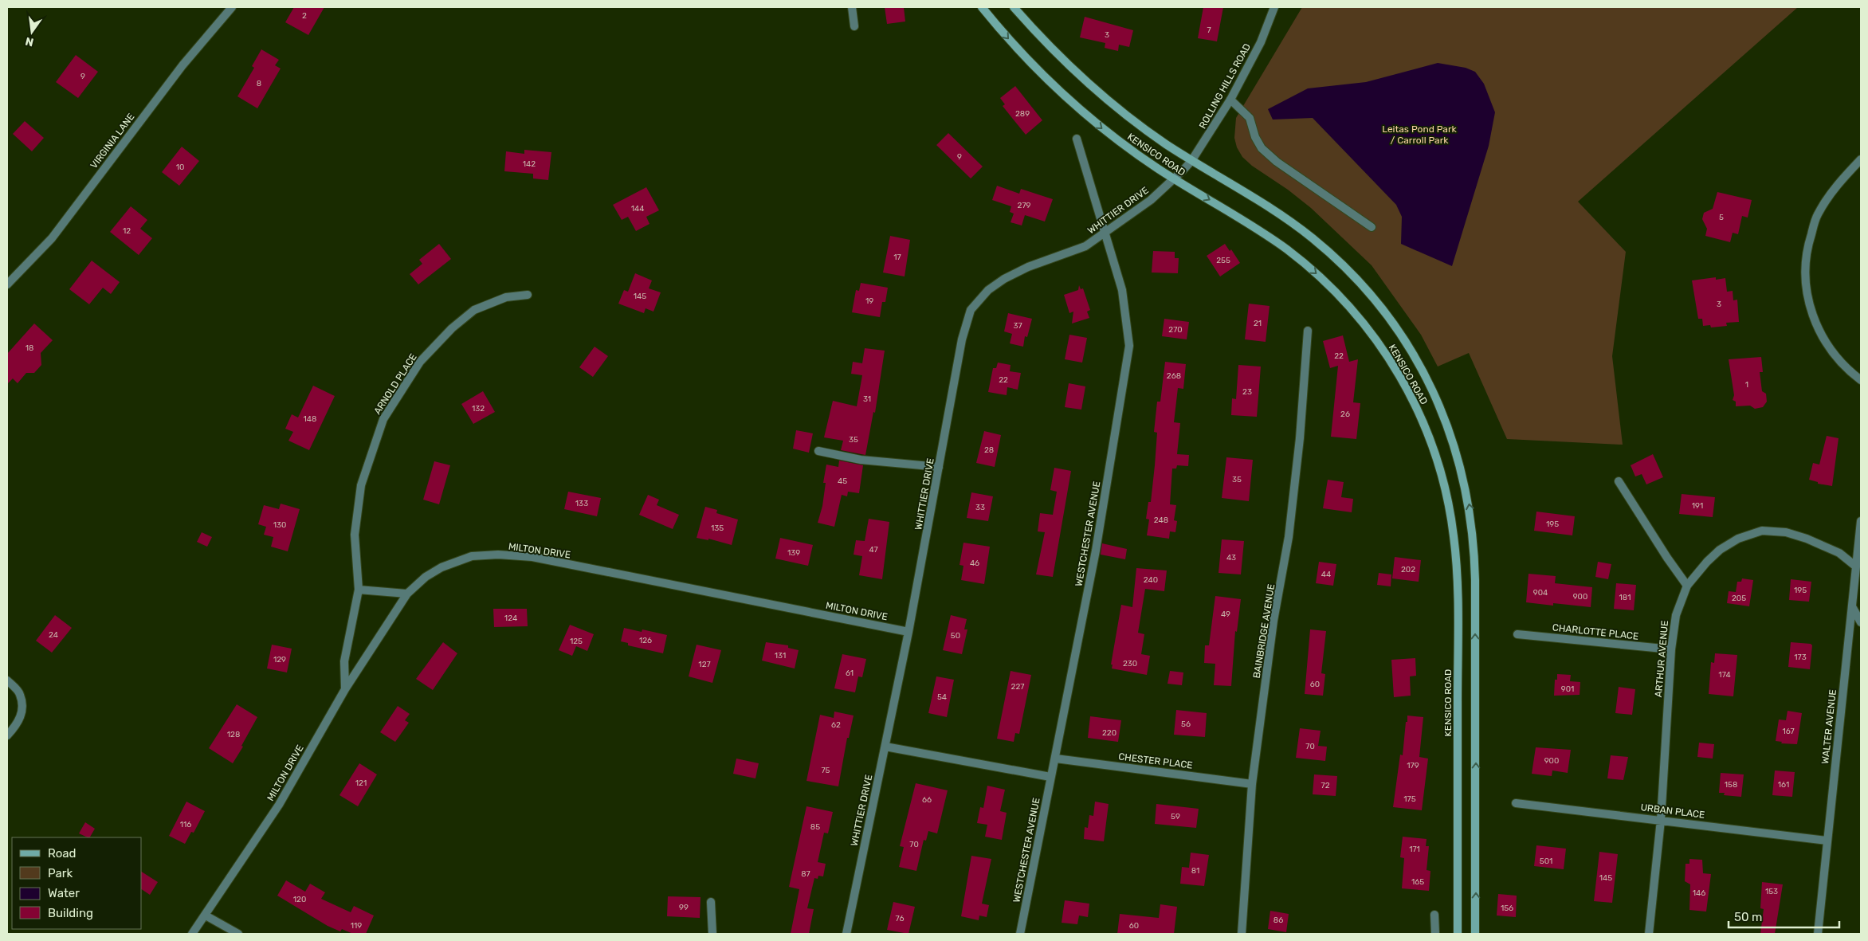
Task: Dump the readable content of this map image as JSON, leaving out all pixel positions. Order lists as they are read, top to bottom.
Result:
{
  "streets": {
    "street": [
      "ROLLING HILLS ROAD",
      "VIRGINIA LANE",
      "KENSICO ROAD",
      "WHITTIER DRIVE",
      "ARNOLD PLACE",
      "WESTCHESTER AVENUE",
      "MILTON DRIVE",
      "BAINBRIDGE AVENUE",
      "CHARLOTTE PLACE",
      "ARTHUR AVENUE",
      "WALTER AVENUE",
      "CHESTER PLACE",
      "URBAN PLACE"
    ]
  },
  "crossings": [
    ["ROLLING HILLS ROAD", "KENSICO ROAD"],
    ["ROLLING HILLS ROAD", "WHITTIER DRIVE"],
    ["KENSICO ROAD", "WHITTIER DRIVE"],
    ["WHITTIER DRIVE", "WESTCHESTER AVENUE"],
    ["WHITTIER DRIVE", "MILTON DRIVE"],
    ["ARNOLD PLACE", "MILTON DRIVE"],
    ["WESTCHESTER AVENUE", "CHESTER PLACE"],
    ["BAINBRIDGE AVENUE", "CHESTER PLACE"],
    ["CHARLOTTE PLACE", "ARTHUR AVENUE"],
    ["ARTHUR AVENUE", "WALTER AVENUE"],
    ["ARTHUR AVENUE", "URBAN PLACE"],
    ["WALTER AVENUE", "URBAN PLACE"]
  ],
  "parks": ["Leitas Pond Park / Carroll Park"],
  "house_numbers": [
    "2",
    "7",
    "3",
    "9",
    "8",
    "289",
    "9",
    "142",
    "10",
    "279",
    "144",
    "5",
    "12",
    "17",
    "255",
    "145",
    "19",
    "3",
    "21",
    "37",
    "270",
    "18",
    "22",
    "268",
    "22",
    "1",
    "23",
    "31",
    "132",
    "26",
    "148",
    "35",
    "28",
    "35",
    "45",
    "133",
    "191",
    "33",
    "248",
    "195",
    "130",
    "135",
    "47",
    "139",
    "43",
    "46",
    "202",
    "44",
    "240",
    "195",
    "904",
    "900",
    "181",
    "205",
    "49",
    "124",
    "24",
    "50",
    "126",
    "125",
    "131",
    "173",
    "129",
    "230",
    "127",
    "61",
    "174",
    "60",
    "227",
    "901",
    "54",
    "56",
    "62",
    "167",
    "220",
    "128",
    "70",
    "900",
    "179",
    "75",
    "121",
    "158",
    "161",
    "72",
    "175",
    "66",
    "59",
    "116",
    "85",
    "70",
    "171",
    "501",
    "81",
    "87",
    "145",
    "165",
    "153",
    "146",
    "120",
    "99",
    "156",
    "76",
    "86",
    "119",
    "60"
  ],
  "legend": [
    "Road",
    "Park",
    "Water",
    "Building"
  ],
  "scale_bar": "50 m",
  "north": "bottom"
}
